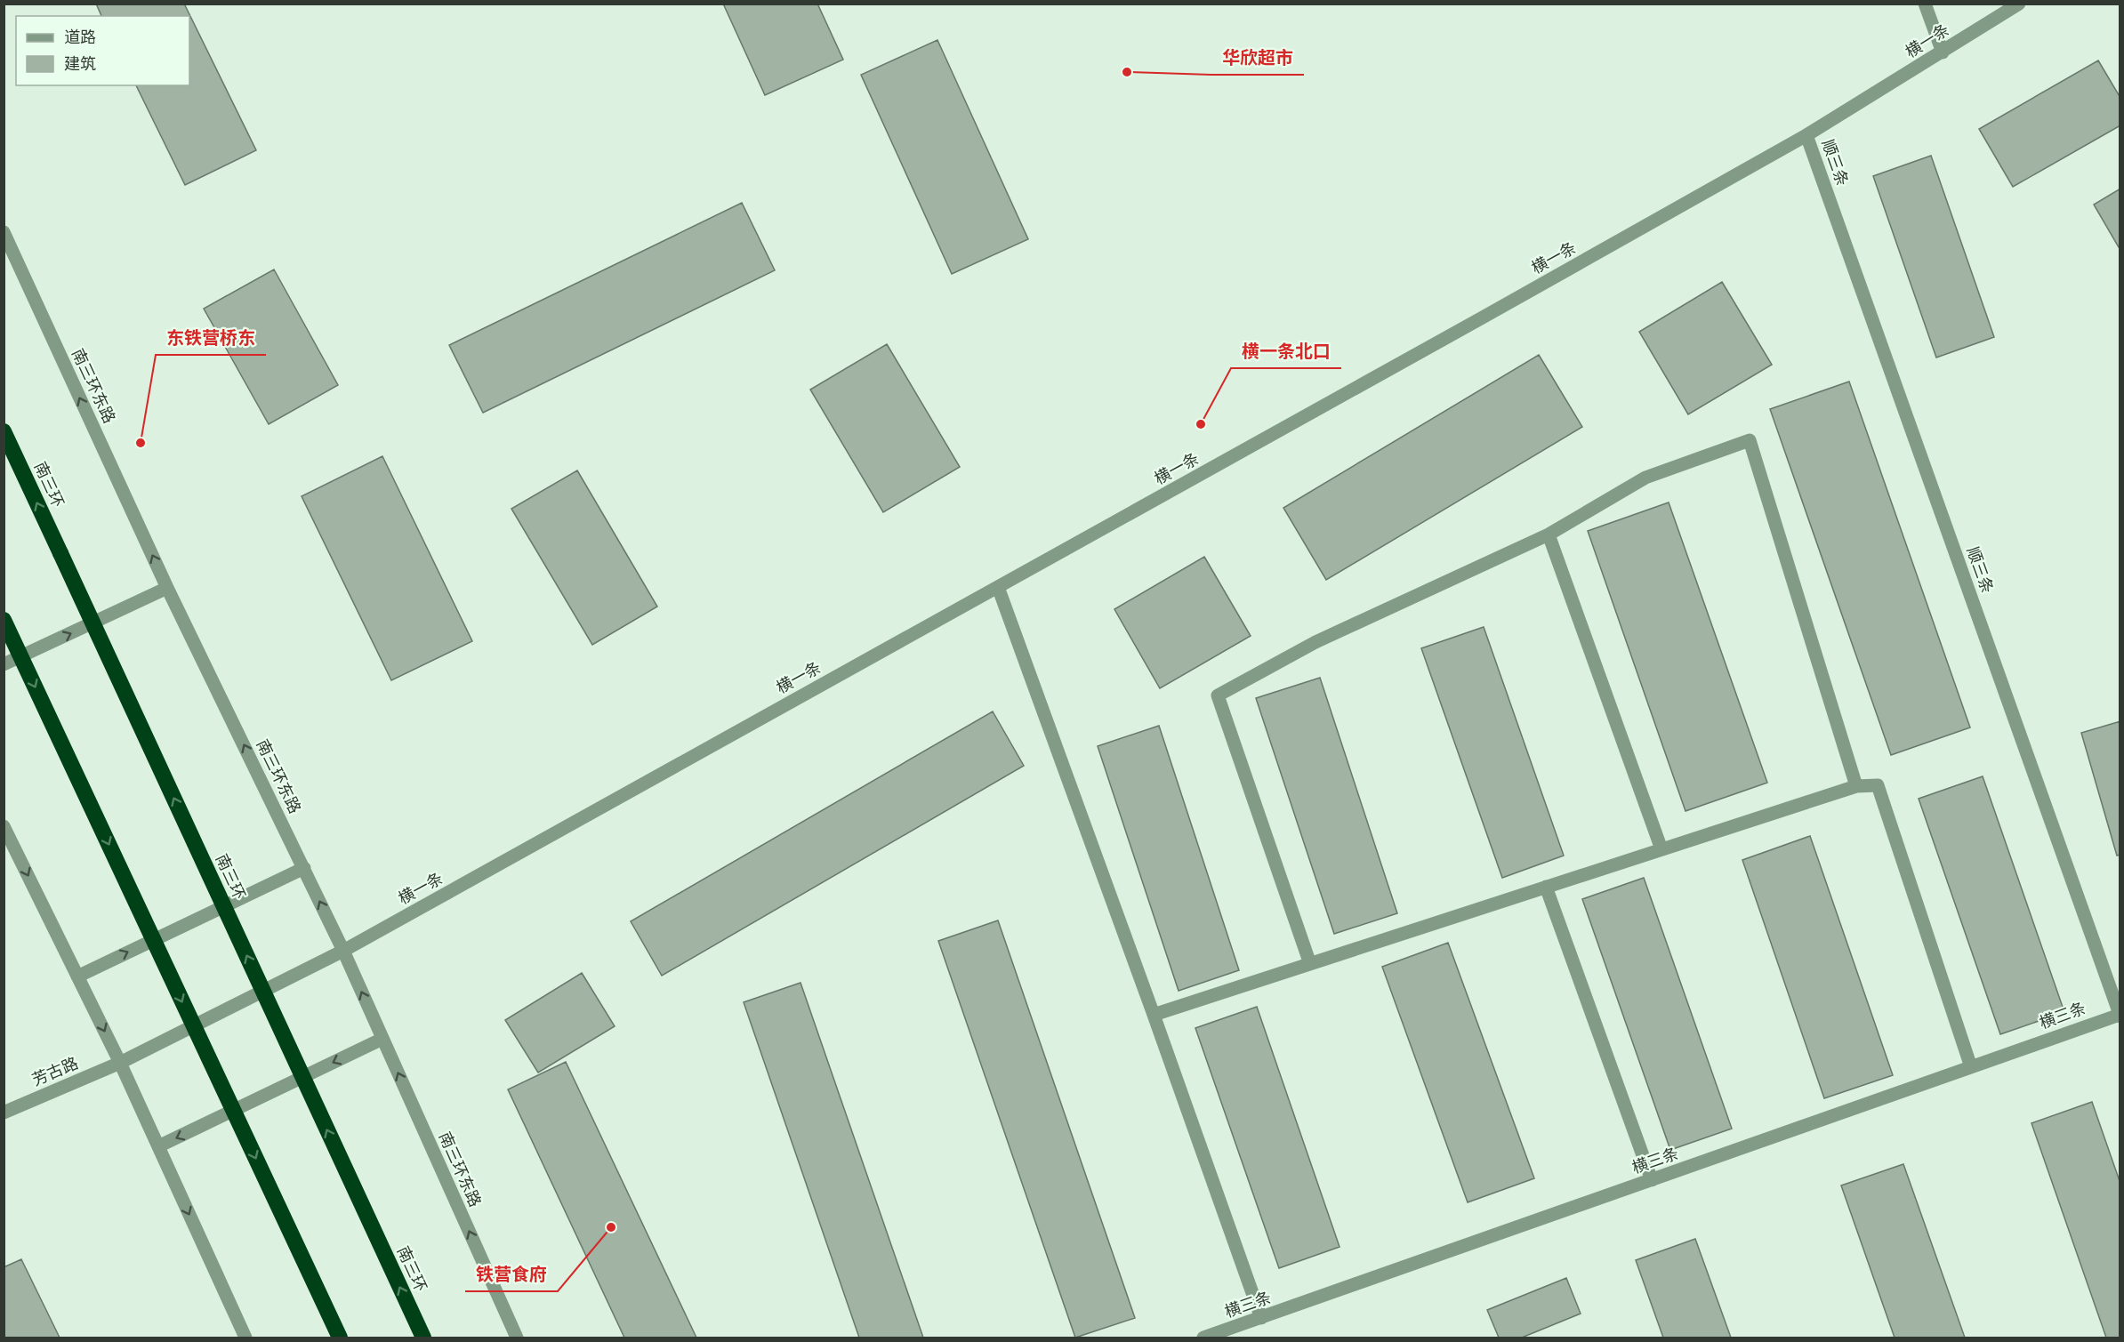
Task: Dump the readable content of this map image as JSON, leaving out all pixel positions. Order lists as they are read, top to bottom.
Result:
{
  "streets": {
    "highway": ["南三环"],
    "street": [
      "横一条",
      "顺三条",
      "南三环东路",
      "横三条",
      "芳古路"
    ]
  },
  "crossings": [
    ["横一条", "顺三条"],
    ["横一条", "南三环东路"],
    ["横一条", "芳古路"],
    ["顺三条", "横三条"]
  ],
  "one_way": ["南三环东路"],
  "places": [
    "华欣超市",
    "横一条北口",
    "东铁营桥东",
    "铁营食府"
  ],
  "legend": ["道路", "建筑"]
}
